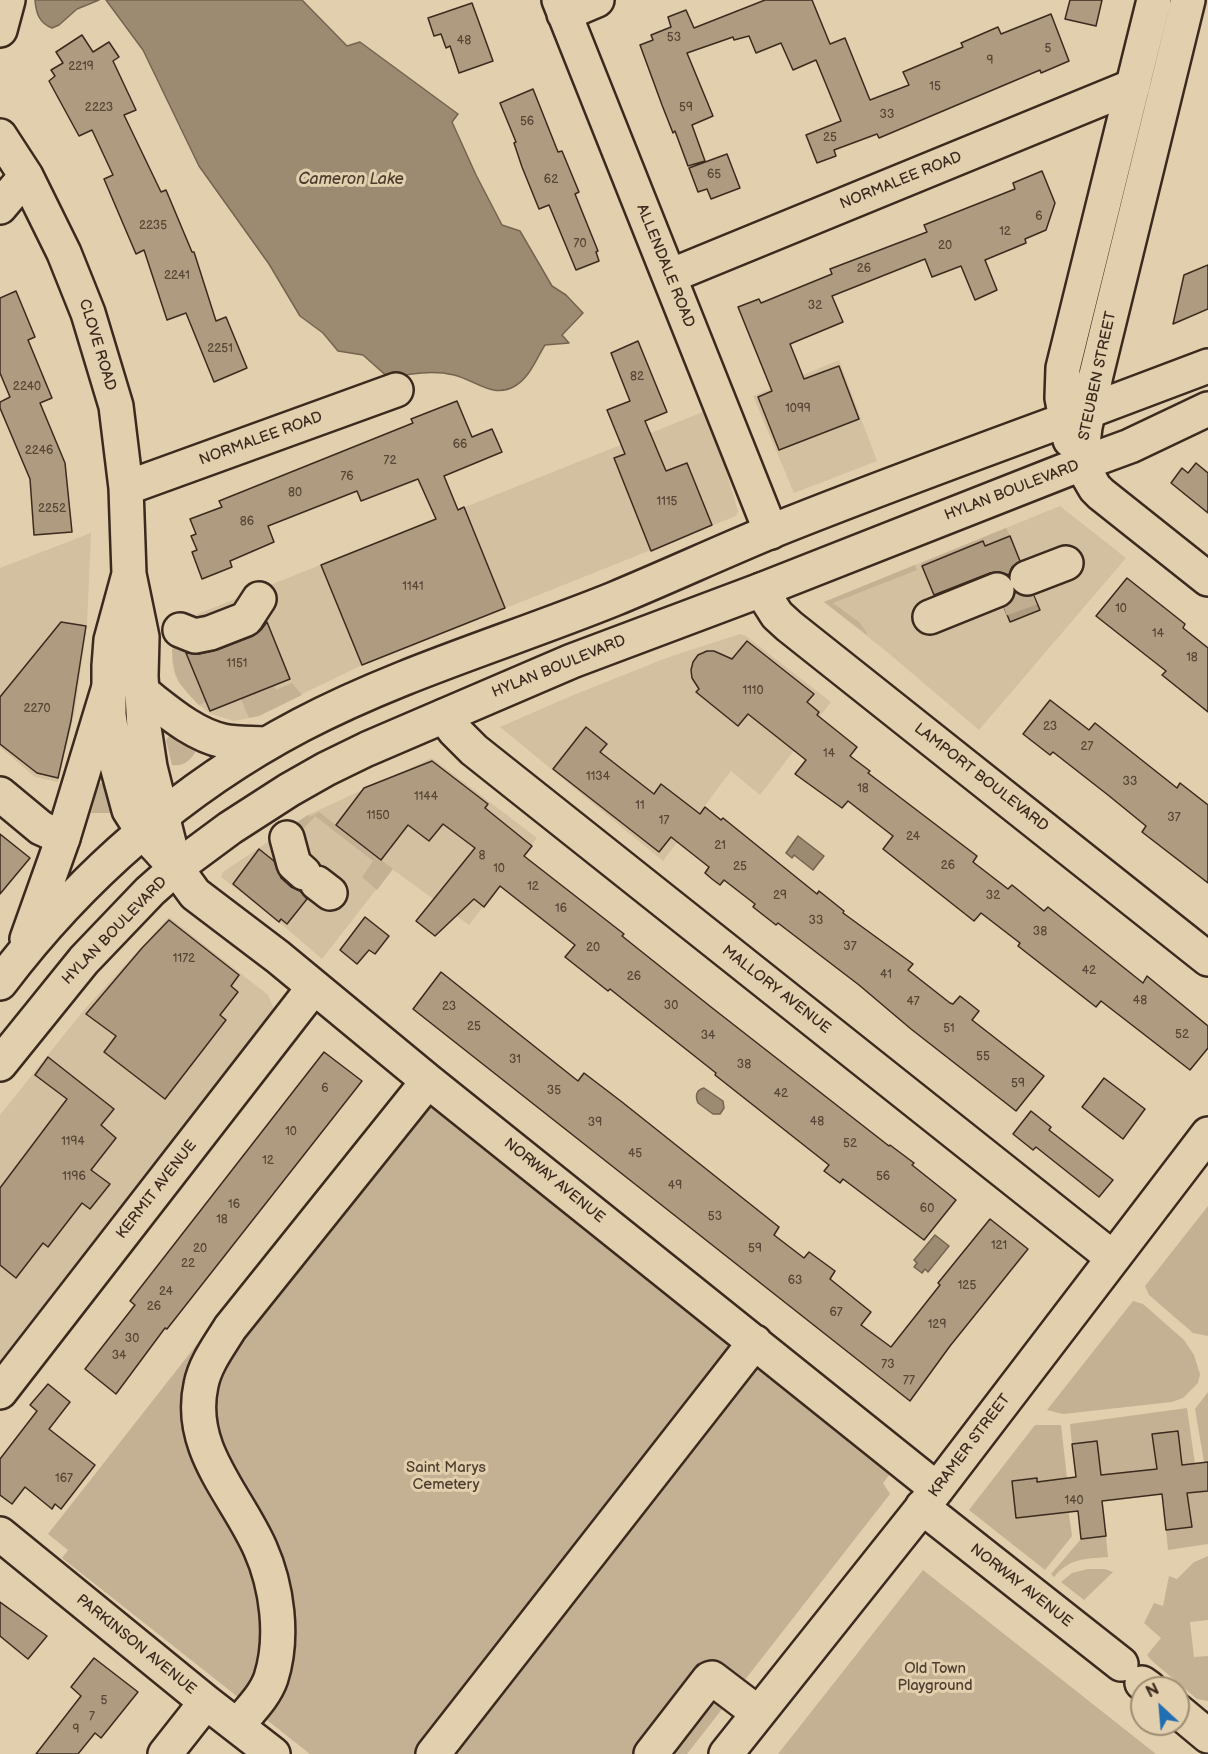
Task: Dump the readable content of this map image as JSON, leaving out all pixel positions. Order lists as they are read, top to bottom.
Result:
{
  "streets": {
    "street": [
      "NORMALEE ROAD",
      "ALLENDALE ROAD",
      "CLOVE ROAD",
      "STEUBEN STREET",
      "HYLAN BOULEVARD",
      "LAMPORT BOULEVARD",
      "MALLORY AVENUE",
      "NORWAY AVENUE",
      "KERMIT AVENUE",
      "KRAMER STREET",
      "PARKINSON AVENUE"
    ]
  },
  "crossings": [
    ["NORMALEE ROAD", "ALLENDALE ROAD"],
    ["NORMALEE ROAD", "CLOVE ROAD"],
    ["NORMALEE ROAD", "STEUBEN STREET"],
    ["CLOVE ROAD", "NORWAY AVENUE"],
    ["STEUBEN STREET", "HYLAN BOULEVARD"],
    ["HYLAN BOULEVARD", "LAMPORT BOULEVARD"],
    ["HYLAN BOULEVARD", "MALLORY AVENUE"],
    ["HYLAN BOULEVARD", "NORWAY AVENUE"],
    ["MALLORY AVENUE", "KRAMER STREET"],
    ["NORWAY AVENUE", "KERMIT AVENUE"],
    ["NORWAY AVENUE", "KRAMER STREET"]
  ],
  "water": ["Cameron Lake"],
  "parks": ["Saint Marys Cemetery", "Old Town Playground"],
  "house_numbers": [
    "53",
    "48",
    "5",
    "9",
    "2219",
    "15",
    "2223",
    "59",
    "33",
    "56",
    "25",
    "65",
    "62",
    "6",
    "2235",
    "12",
    "70",
    "20",
    "26",
    "2241",
    "32",
    "2251",
    "82",
    "2240",
    "1099",
    "66",
    "2246",
    "72",
    "76",
    "80",
    "1115",
    "2252",
    "86",
    "1141",
    "10",
    "14",
    "18",
    "1151",
    "1110",
    "2270",
    "23",
    "27",
    "14",
    "1134",
    "33",
    "18",
    "1144",
    "11",
    "1150",
    "37",
    "17",
    "24",
    "21",
    "8",
    "26",
    "25",
    "10",
    "12",
    "29",
    "32",
    "16",
    "33",
    "38",
    "37",
    "20",
    "1172",
    "42",
    "41",
    "26",
    "48",
    "47",
    "30",
    "23",
    "25",
    "51",
    "52",
    "34",
    "55",
    "31",
    "38",
    "59",
    "6",
    "35",
    "42",
    "48",
    "39",
    "10",
    "1194",
    "52",
    "45",
    "12",
    "1196",
    "56",
    "49",
    "16",
    "60",
    "53",
    "18",
    "121",
    "20",
    "59",
    "22",
    "63",
    "125",
    "24",
    "26",
    "67",
    "129",
    "30",
    "34",
    "73",
    "77",
    "167",
    "140",
    "5",
    "7",
    "9"
  ],
  "north": "top left"
}
